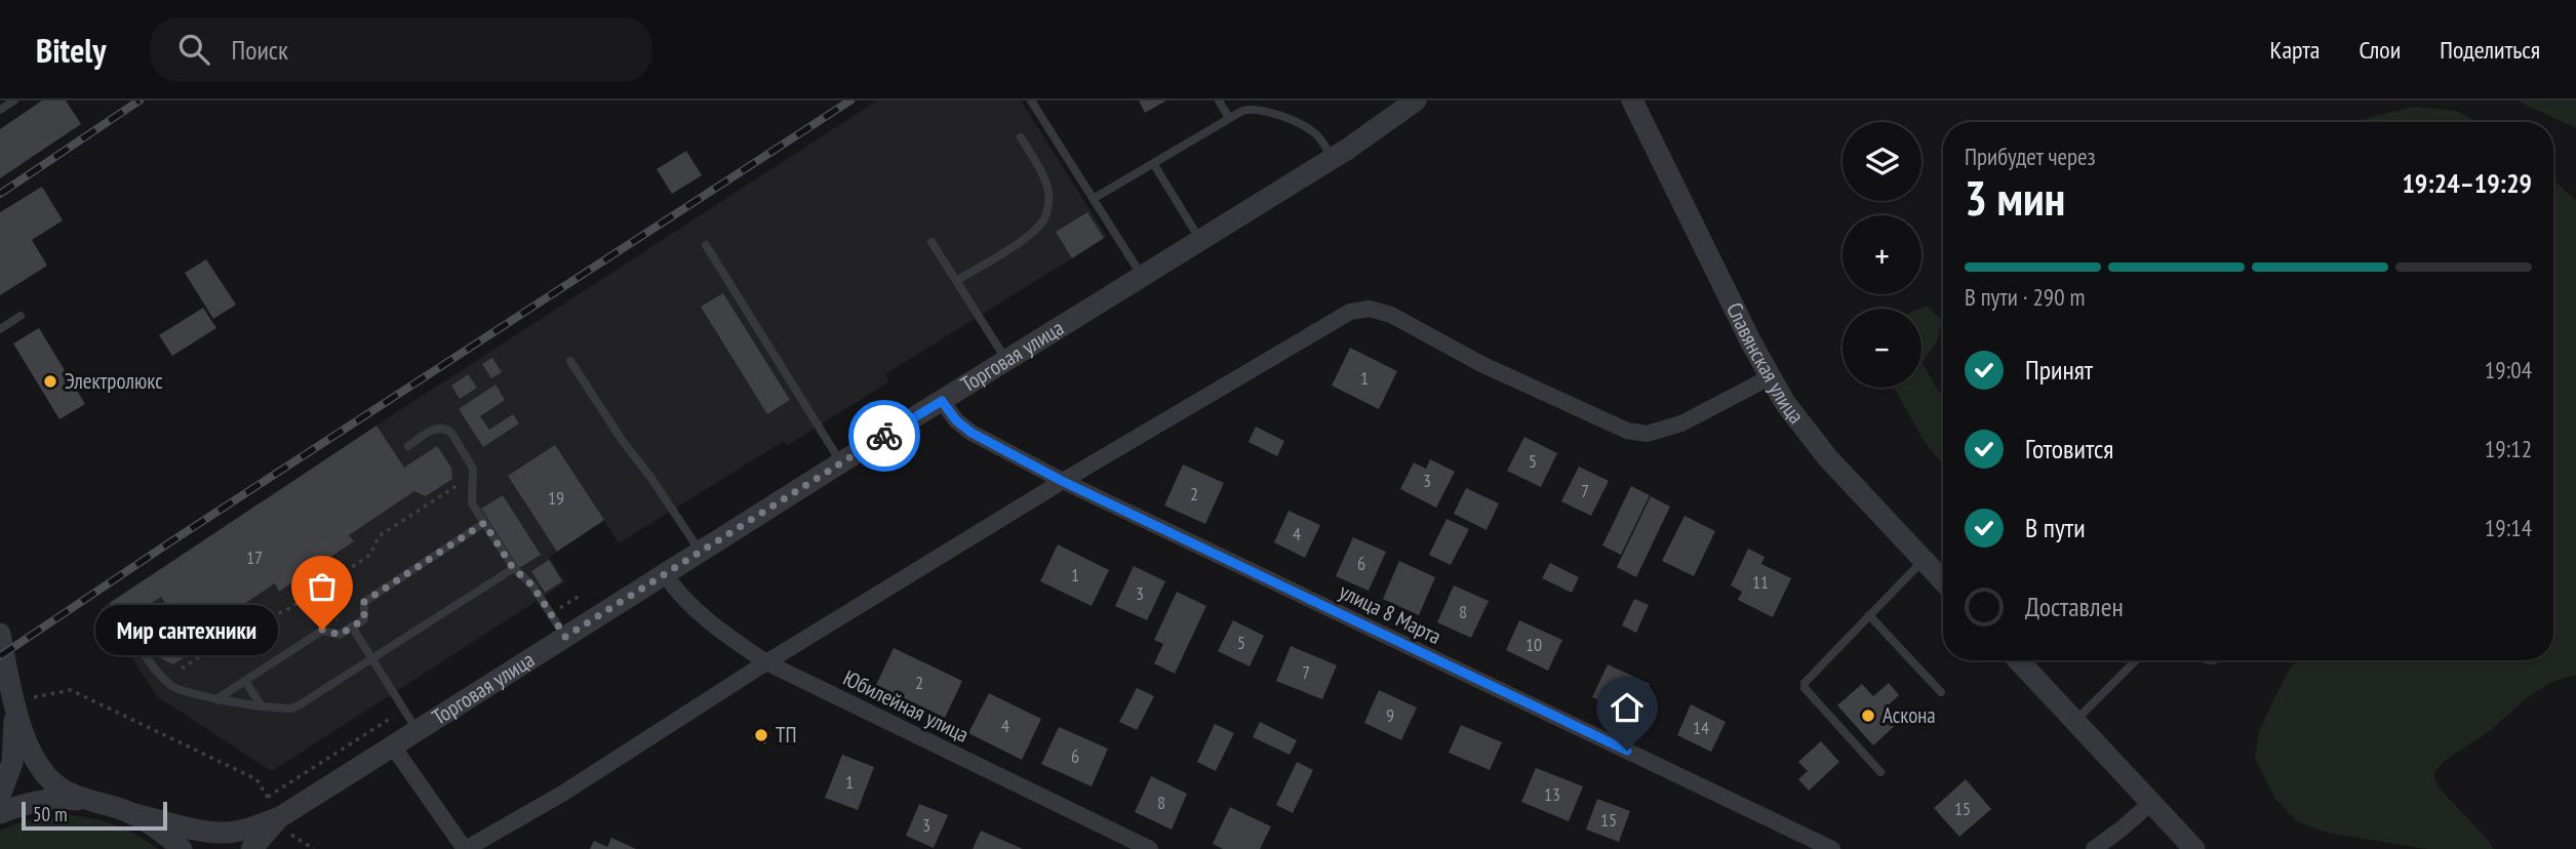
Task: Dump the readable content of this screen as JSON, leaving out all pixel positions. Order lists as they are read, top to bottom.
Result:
{
  "streets": {
    "street": [
      "Торговая улица",
      "Славянская улица",
      "улица 8 Марта",
      "Юбилейная улица"
    ]
  },
  "crossings": [
    ["Торговая улица", "улица 8 Марта"],
    ["Торговая улица", "Юбилейная улица"]
  ],
  "places": [
    "Электролюкс",
    "Мир сантехники",
    "Аскона",
    "ТП"
  ],
  "house_numbers": [
    "1",
    "5",
    "3",
    "7",
    "2",
    "19",
    "4",
    "17",
    "6",
    "1",
    "11",
    "3",
    "8",
    "5",
    "10",
    "7",
    "2",
    "9",
    "4",
    "14",
    "6",
    "1",
    "13",
    "8",
    "15",
    "15",
    "3"
  ],
  "scale_bar": "50 m",
  "page": {
    "header": "Bitely",
    "search": "Поиск",
    "nav": ["Карта", "Слои", "Поделиться"],
    "map_buttons": ["+", "−"],
    "heading": ["3 мин", "Прибудет через", "19:24–19:29"],
    "bar": "В пути · 290 m",
    "list": [
      ["Принят", "19:04"],
      ["Готовится", "19:12"],
      ["В пути", "19:14"],
      "Доставлен"
    ],
    "bubble": "Мир сантехники",
    "scale": "50 m"
  }
}
